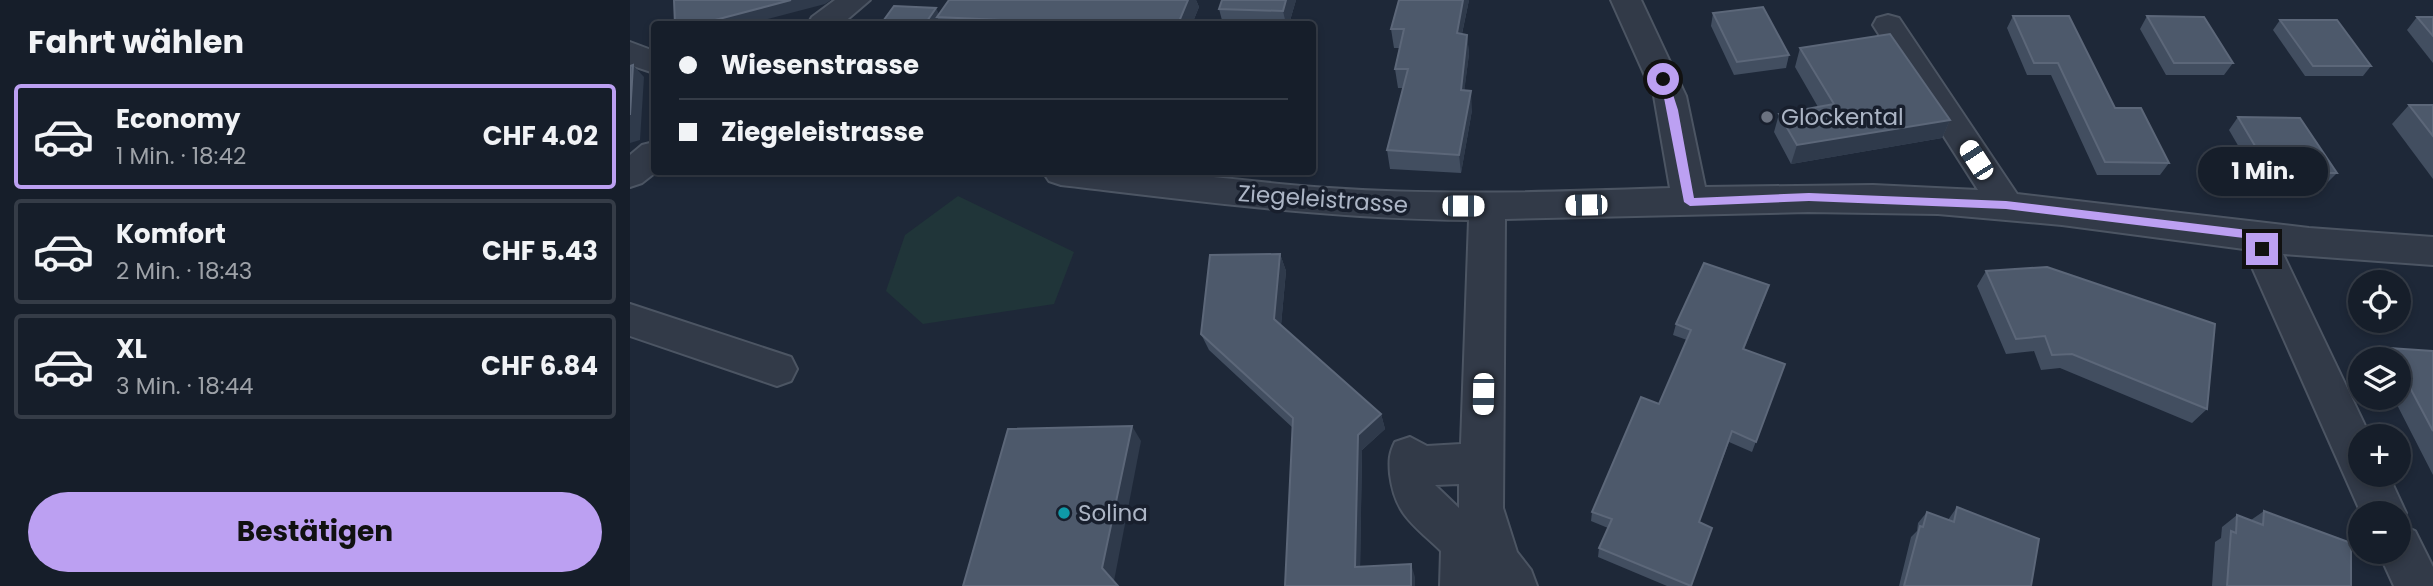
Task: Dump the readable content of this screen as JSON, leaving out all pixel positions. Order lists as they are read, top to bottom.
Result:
{
  "streets": {
    "street": ["Ziegeleistrasse"]
  },
  "places": ["Glockental", "Solina"],
  "page": {
    "heading": "Fahrt wählen",
    "banner": ["Wiesenstrasse", "Ziegeleistrasse"],
    "list": [
      {
        "name": "Economy",
        "note": "1 Min. · 18:42",
        "value": "CHF 4.02"
      },
      {
        "name": "Komfort",
        "note": "2 Min. · 18:43",
        "value": "CHF 5.43"
      },
      {
        "name": "XL",
        "note": "3 Min. · 18:44",
        "value": "CHF 6.84"
      }
    ],
    "bubble": "1 Min.",
    "map_buttons": ["+", "−"],
    "buttons": "Bestätigen"
  }
}
